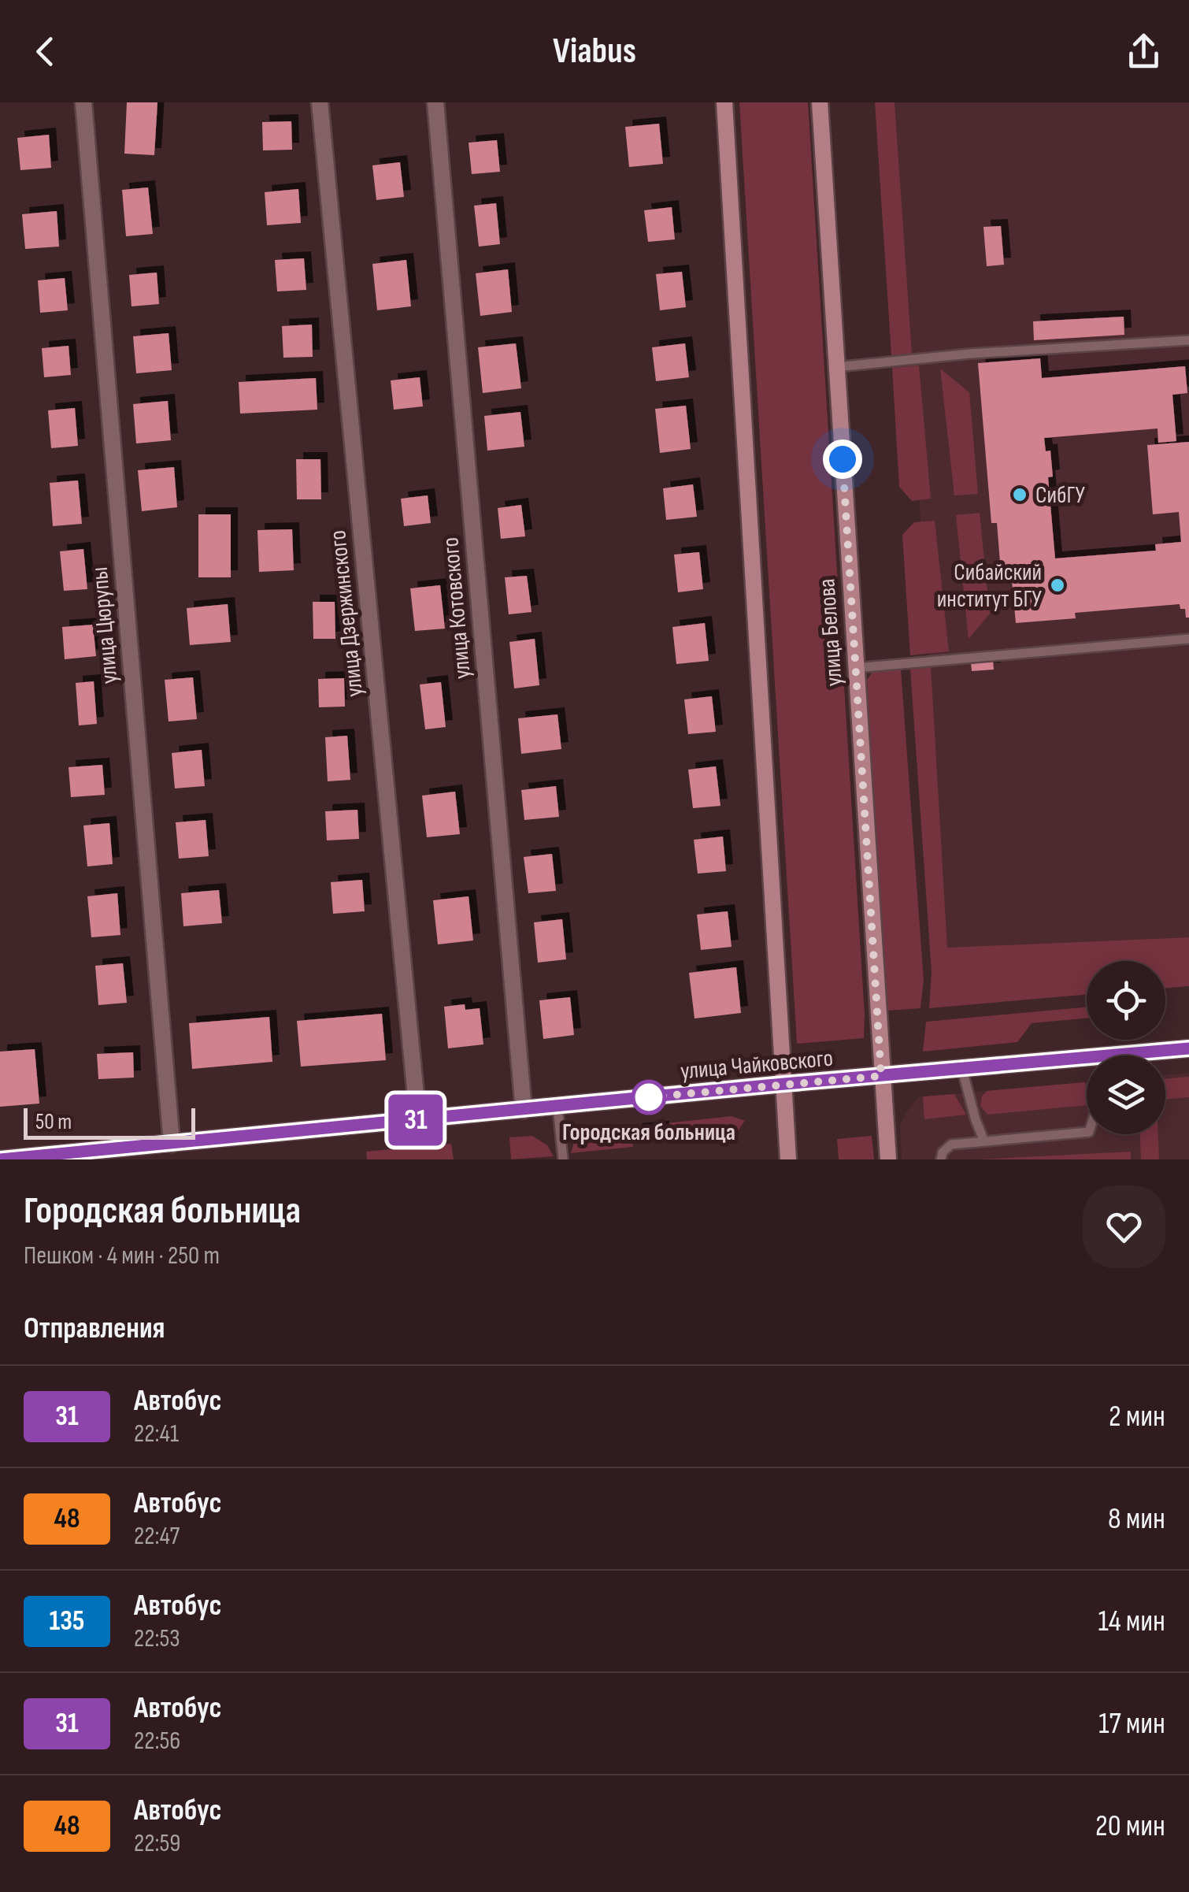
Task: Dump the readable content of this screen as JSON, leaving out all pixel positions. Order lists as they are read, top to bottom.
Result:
{
  "streets": {
    "main road": ["улица Белова", "улица Чайковского"],
    "street": ["улица Котовского", "улица Дзержинского", "улица Цюрупы"]
  },
  "crossings": [
    ["улица Котовского", "улица Чайковского"],
    ["улица Дзержинского", "улица Чайковского"],
    ["улица Цюрупы", "улица Чайковского"],
    ["улица Белова", "улица Чайковского"]
  ],
  "places": ["СибГУ", "Сибайский институт БГУ", "Городская больница"],
  "lines": ["bus line 31"],
  "scale_bar": "50 m",
  "page": {
    "header": "Viabus",
    "on_map": "31",
    "scale": "50 m",
    "heading": [
      ["Городская больница", "Пешком · 4 мин · 250 m"],
      "Отправления"
    ],
    "list": [
      {
        "mark": "31",
        "name": "Автобус",
        "note": "22:41",
        "value": "2 мин"
      },
      {
        "mark": "48",
        "name": "Автобус",
        "note": "22:47",
        "value": "8 мин"
      },
      {
        "mark": "135",
        "name": "Автобус",
        "note": "22:53",
        "value": "14 мин"
      },
      {
        "mark": "31",
        "name": "Автобус",
        "note": "22:56",
        "value": "17 мин"
      },
      {
        "mark": "48",
        "name": "Автобус",
        "note": "22:59",
        "value": "20 мин"
      }
    ]
  }
}
